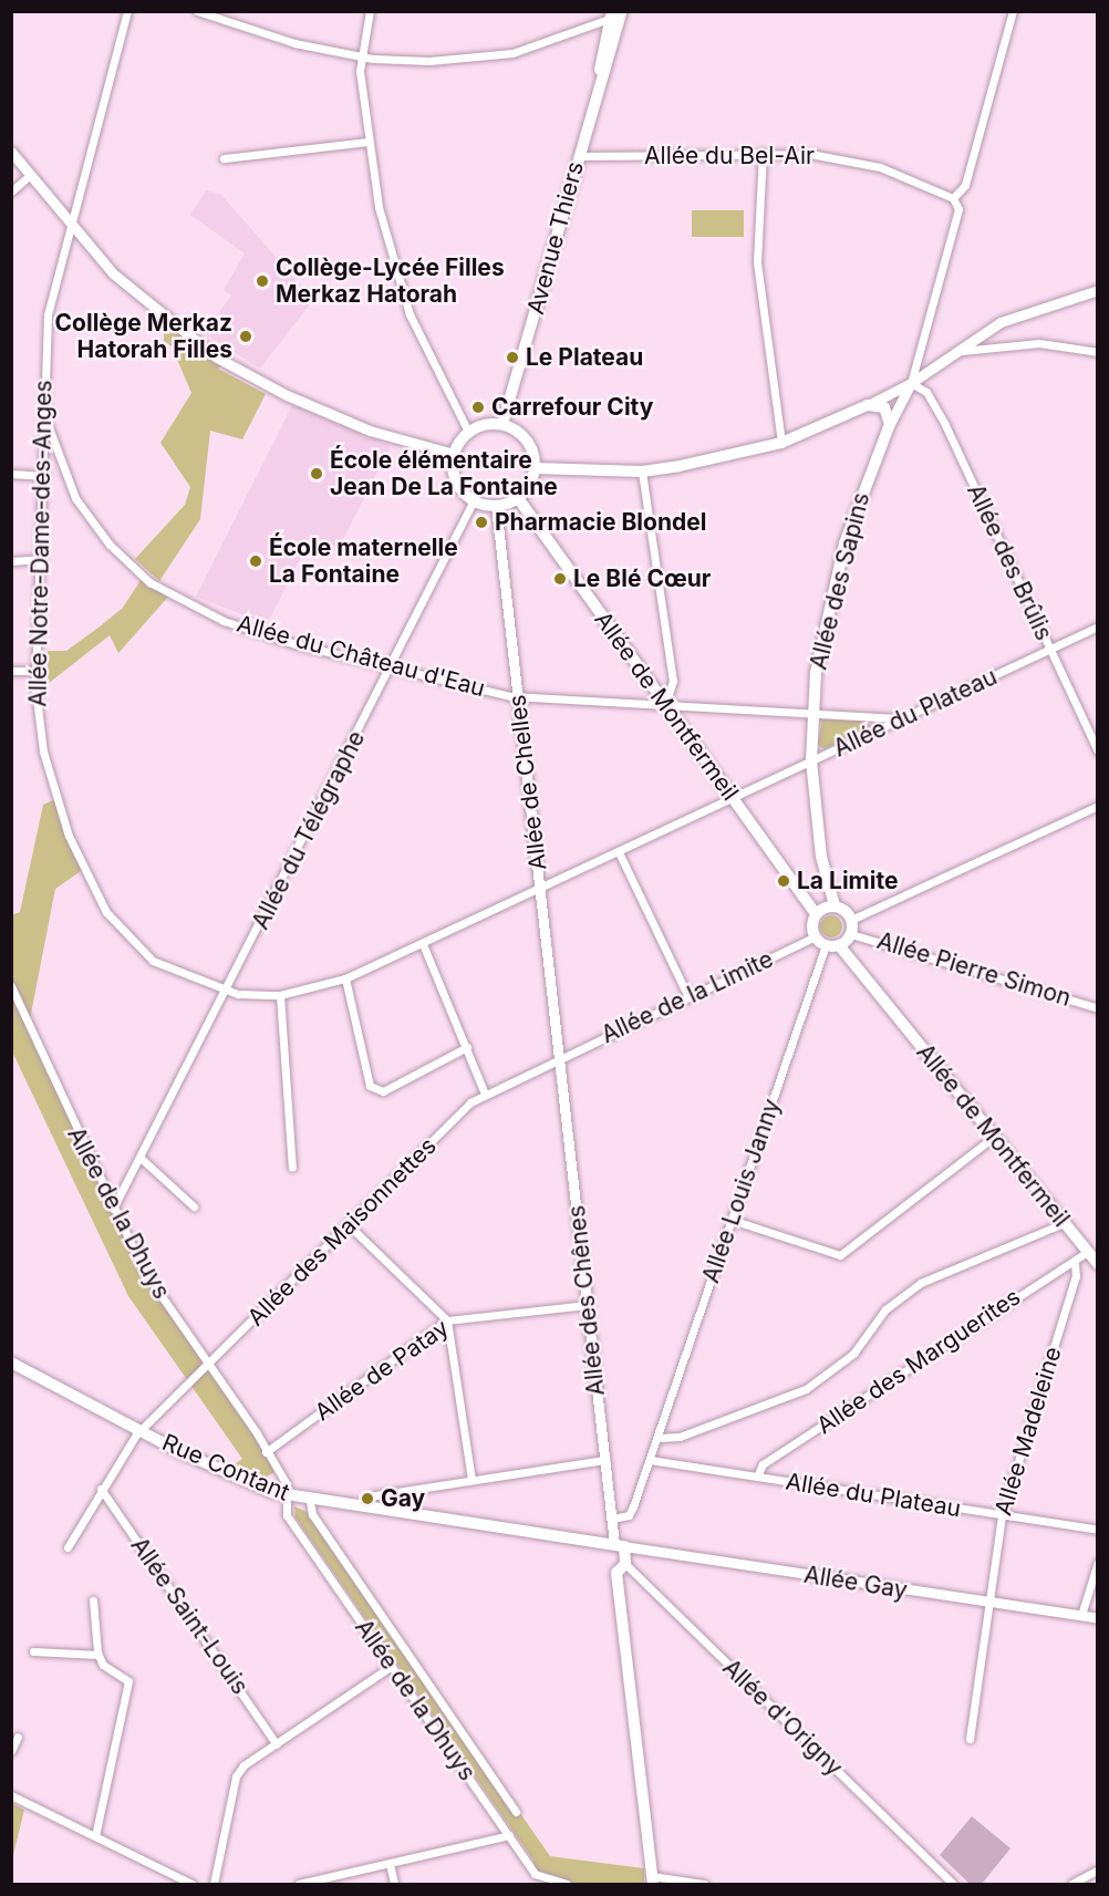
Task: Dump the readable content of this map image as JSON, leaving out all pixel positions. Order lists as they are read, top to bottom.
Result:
{
  "streets": {
    "main road": [
      "Avenue Thiers",
      "Allée des Sapins",
      "Allée de Montfermeil",
      "Rue Contant"
    ],
    "street": [
      "Allée du Bel-Air",
      "Allée Notre-Dame-des-Anges",
      "Allée des Brûlis",
      "Allée du Château d'Eau",
      "Allée du Plateau",
      "Allée de Chelles",
      "Allée du Télégraphe",
      "Allée Pierre Simon",
      "Allée de la Limite",
      "Allée Louis Janny",
      "Allée de la Dhuys",
      "Allée des Maisonnettes",
      "Allée des Chênes",
      "Allée des Marguerites",
      "Allée de Patay",
      "Allée Madeleine",
      "Allée Gay",
      "Allée Saint-Louis",
      "Allée d'Origny"
    ]
  },
  "crossings": [
    ["Allée du Bel-Air", "Avenue Thiers"],
    ["Avenue Thiers", "Allée de Montfermeil"],
    ["Avenue Thiers", "Allée de Chelles"],
    ["Avenue Thiers", "Allée du Télégraphe"],
    ["Allée Notre-Dame-des-Anges", "Allée du Château d'Eau"],
    ["Allée Notre-Dame-des-Anges", "Allée de Montfermeil"],
    ["Allée Notre-Dame-des-Anges", "Allée du Plateau"],
    ["Allée Notre-Dame-des-Anges", "Allée de Chelles"],
    ["Allée Notre-Dame-des-Anges", "Allée du Télégraphe"],
    ["Allée des Brûlis", "Allée des Sapins"],
    ["Allée des Brûlis", "Allée du Plateau"],
    ["Allée des Sapins", "Allée du Château d'Eau"],
    ["Allée des Sapins", "Allée de Montfermeil"],
    ["Allée des Sapins", "Allée du Plateau"],
    ["Allée des Sapins", "Allée Pierre Simon"],
    ["Allée des Sapins", "Allée de la Limite"],
    ["Allée des Sapins", "Allée Louis Janny"],
    ["Allée du Château d'Eau", "Allée de Montfermeil"],
    ["Allée du Château d'Eau", "Allée du Plateau"],
    ["Allée du Château d'Eau", "Allée de Chelles"],
    ["Allée du Château d'Eau", "Allée du Télégraphe"],
    ["Allée de Montfermeil", "Allée du Plateau"],
    ["Allée de Montfermeil", "Allée de Chelles"],
    ["Allée de Montfermeil", "Allée du Télégraphe"],
    ["Allée de Montfermeil", "Allée Pierre Simon"],
    ["Allée de Montfermeil", "Allée de la Limite"],
    ["Allée de Montfermeil", "Allée Louis Janny"],
    ["Allée de Montfermeil", "Allée des Marguerites"],
    ["Allée du Plateau", "Allée Louis Janny"],
    ["Allée du Plateau", "Allée des Marguerites"],
    ["Allée du Plateau", "Allée Madeleine"],
    ["Allée de Chelles", "Allée du Télégraphe"],
    ["Allée de Chelles", "Allée de la Limite"],
    ["Allée de Chelles", "Allée des Maisonnettes"],
    ["Allée de Chelles", "Allée des Chênes"],
    ["Allée du Télégraphe", "Allée de la Dhuys"],
    ["Allée Pierre Simon", "Allée de la Limite"],
    ["Allée Pierre Simon", "Allée Louis Janny"],
    ["Allée de la Limite", "Allée Louis Janny"],
    ["Allée de la Limite", "Allée des Maisonnettes"],
    ["Allée de la Limite", "Allée des Chênes"],
    ["Allée Louis Janny", "Allée des Chênes"],
    ["Allée de la Dhuys", "Allée des Maisonnettes"],
    ["Allée de la Dhuys", "Allée de Patay"],
    ["Allée de la Dhuys", "Rue Contant"],
    ["Allée des Maisonnettes", "Allée des Chênes"],
    ["Allée des Maisonnettes", "Rue Contant"],
    ["Allée des Maisonnettes", "Allée Saint-Louis"],
    ["Allée des Chênes", "Allée de Patay"],
    ["Allée des Chênes", "Rue Contant"],
    ["Allée des Chênes", "Allée Gay"],
    ["Allée des Marguerites", "Allée Madeleine"],
    ["Allée Madeleine", "Allée Gay"],
    ["Rue Contant", "Allée Gay"]
  ],
  "places": [
    "Collège-Lycée Filles Merkaz Hatorah",
    "Collège Merkaz Hatorah Filles",
    "Le Plateau",
    "Carrefour City",
    "École élémentaire Jean De La Fontaine",
    "Pharmacie Blondel",
    "École maternelle La Fontaine",
    "Le Blé Cœur",
    "La Limite",
    "Gay"
  ]
}
